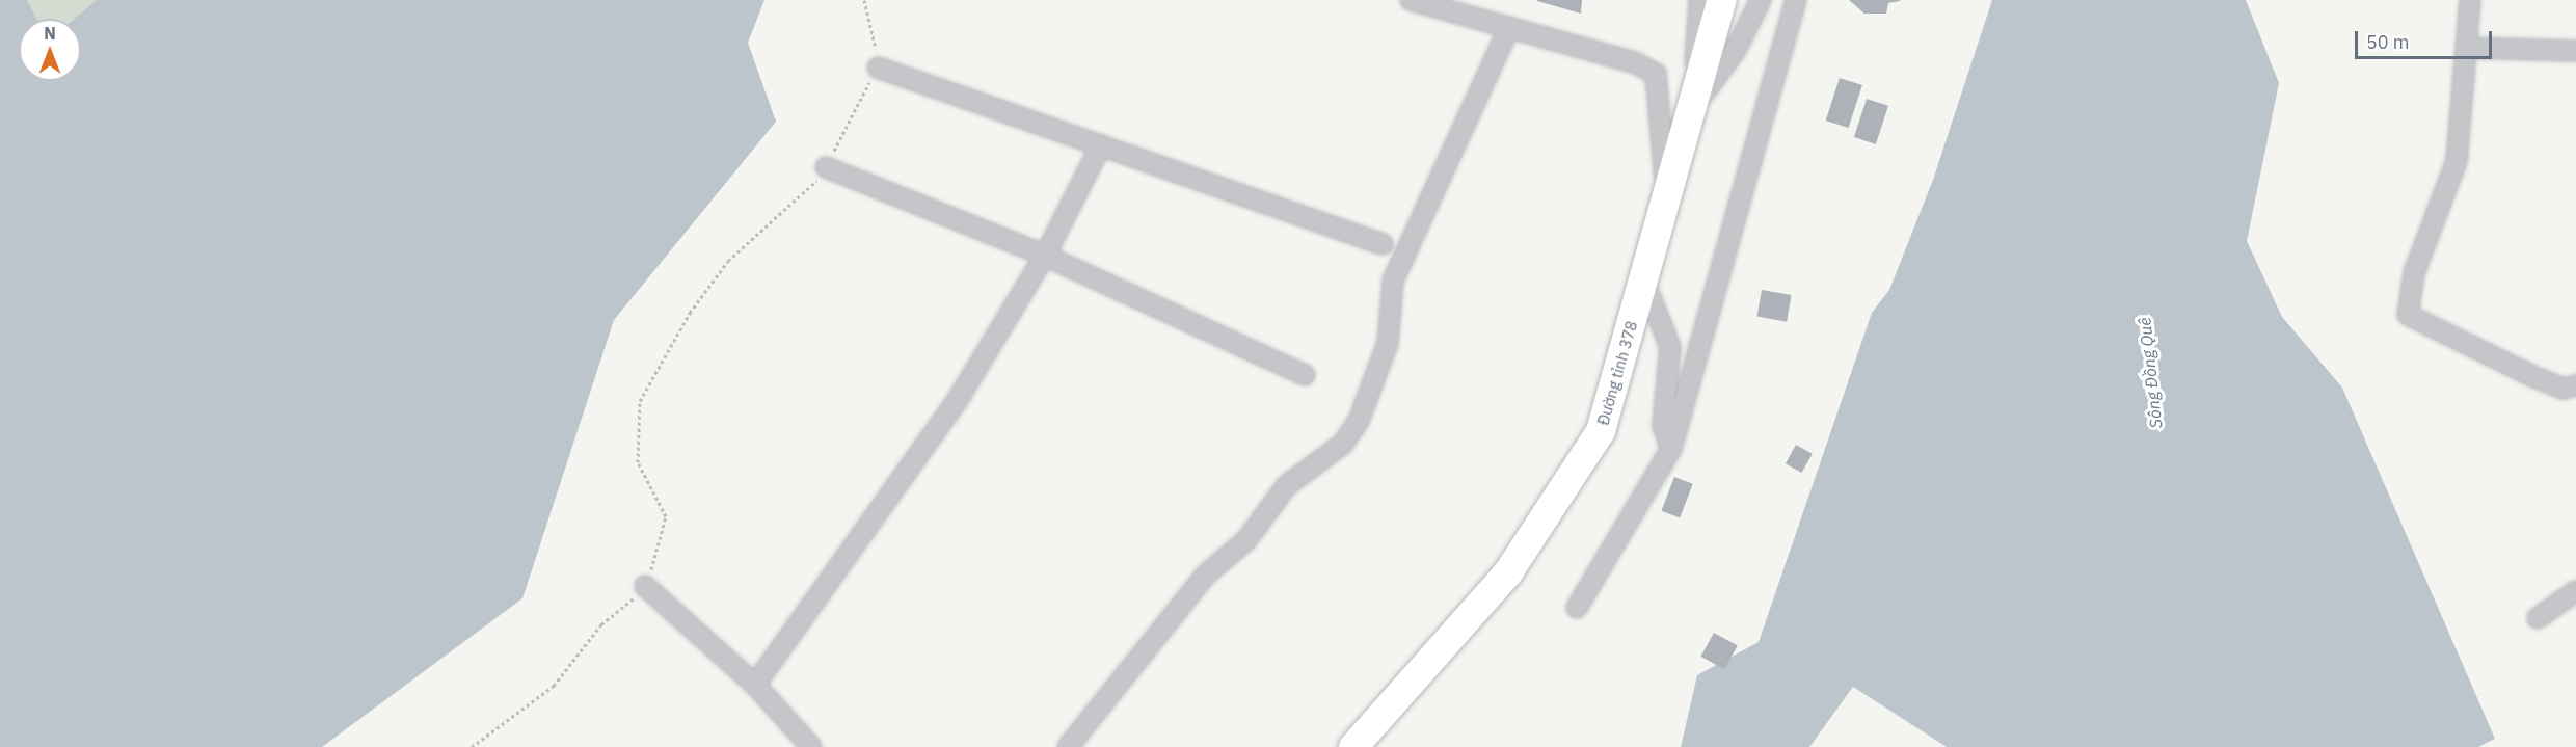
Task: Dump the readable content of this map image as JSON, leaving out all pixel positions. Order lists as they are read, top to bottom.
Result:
{
  "streets": {
    "main road": ["Đường tỉnh 378"]
  },
  "water": ["Sông Đồng Quê"],
  "scale_bar": "50 m",
  "north": "top"
}
